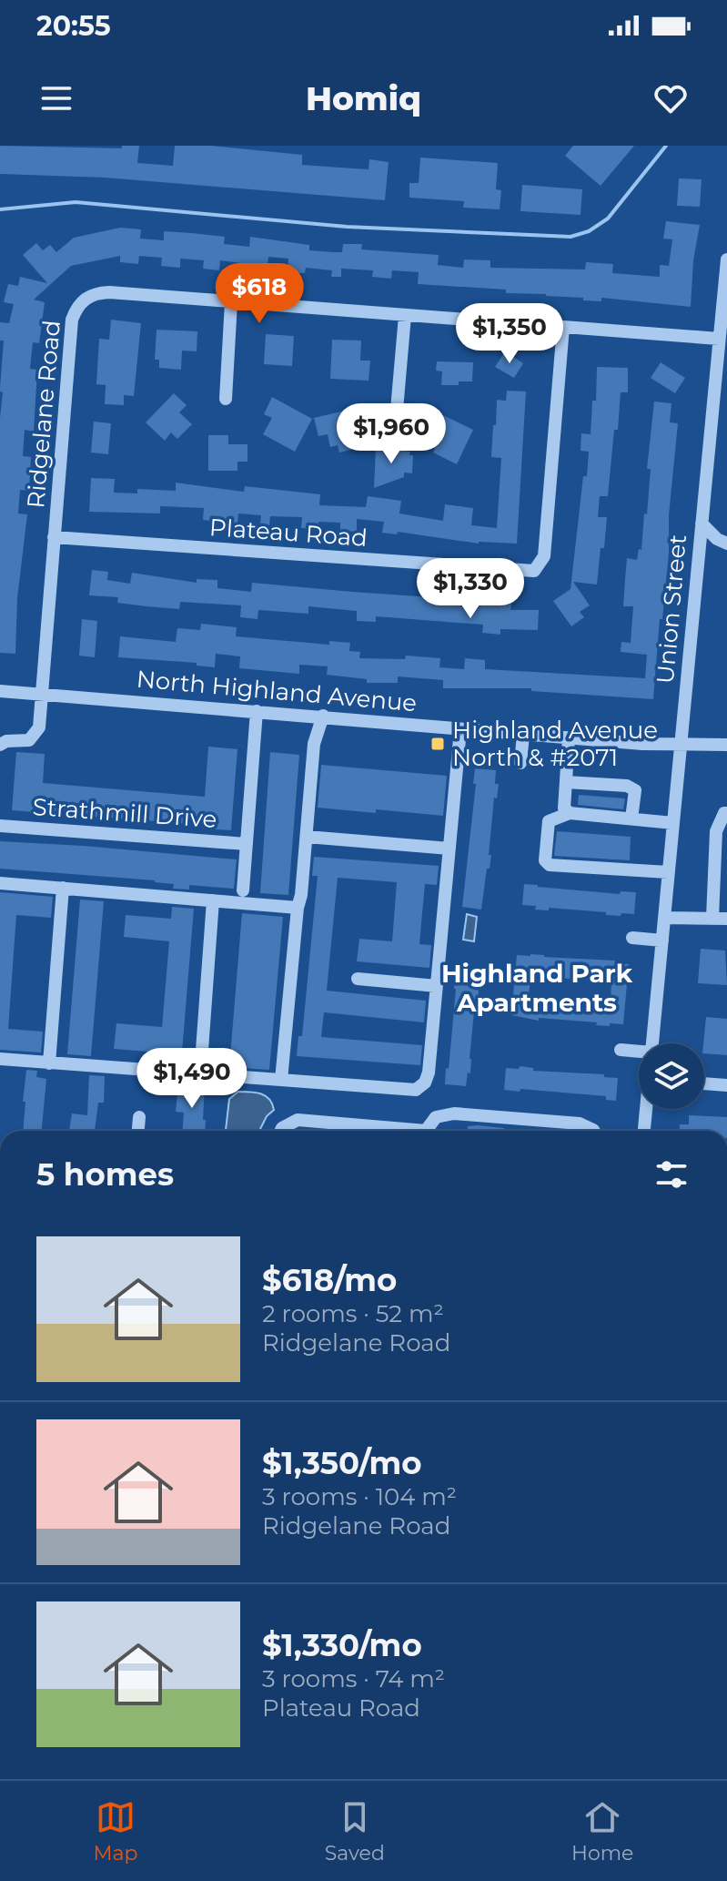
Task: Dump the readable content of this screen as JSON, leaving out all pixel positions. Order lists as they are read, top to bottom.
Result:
{
  "streets": {
    "street": [
      "Ridgelane Road",
      "Plateau Road",
      "Union Street",
      "North Highland Avenue",
      "Strathmill Drive"
    ]
  },
  "crossings": [
    ["Ridgelane Road", "Plateau Road"],
    ["Ridgelane Road", "Union Street"],
    ["Ridgelane Road", "North Highland Avenue"],
    ["Union Street", "North Highland Avenue"]
  ],
  "districts": ["Highland Park Apartments"],
  "places": {
    "transit": ["Highland Avenue North & #2071"]
  },
  "page": {
    "status": "20:55",
    "header": "Homiq",
    "price": [
      "$618",
      "$1,350",
      "$1,960",
      "$1,330",
      "$1,490"
    ],
    "heading": "5 homes",
    "list": [
      {
        "name": "$618/mo",
        "note": "2 rooms · 52 m² · Ridgelane Road"
      },
      {
        "name": "$1,350/mo",
        "note": "3 rooms · 104 m² · Ridgelane Road"
      },
      {
        "name": "$1,330/mo",
        "note": "3 rooms · 74 m² · Plateau Road"
      }
    ],
    "tabs": ["Map", "Saved", "Home"]
  }
}
